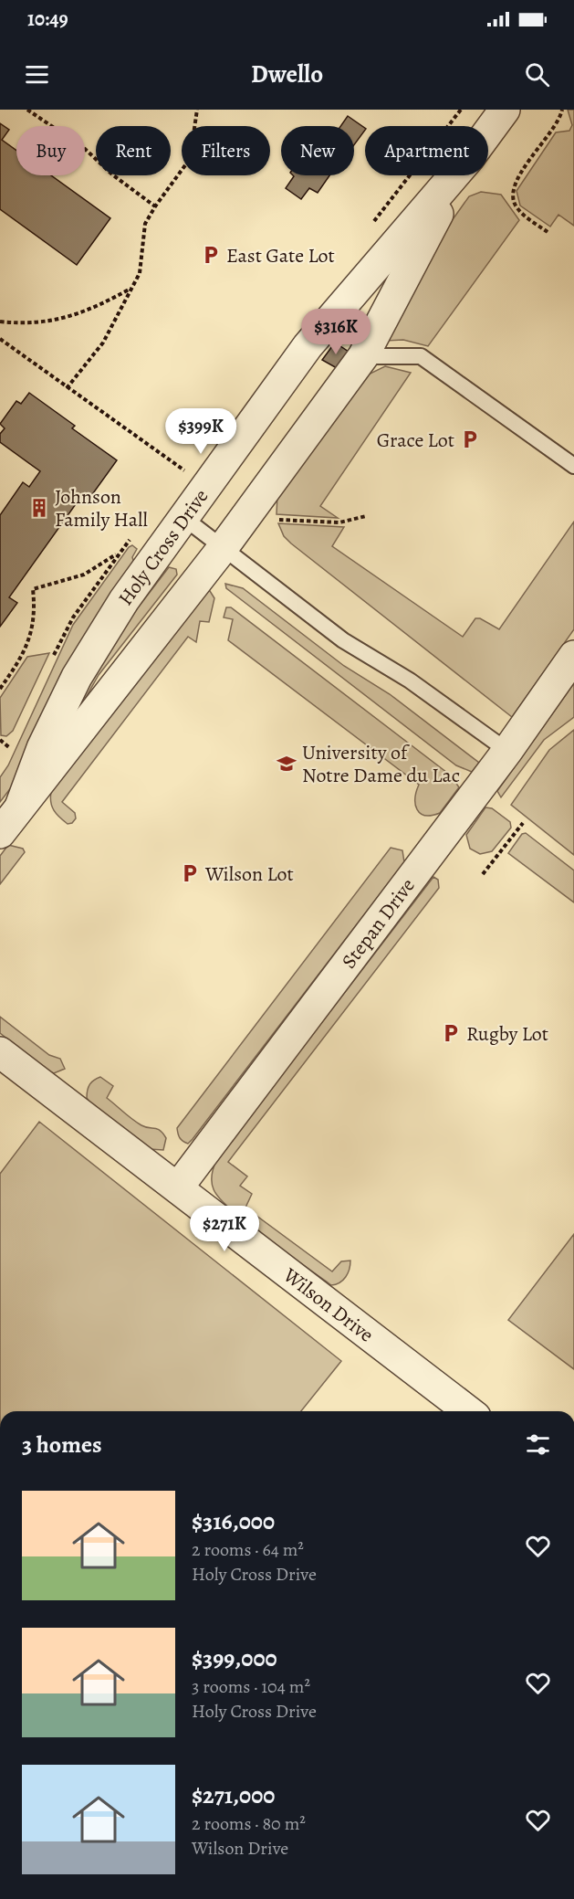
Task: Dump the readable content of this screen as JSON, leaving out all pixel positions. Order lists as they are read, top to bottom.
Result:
{
  "streets": {
    "street": ["Holy Cross Drive", "Stepan Drive", "Wilson Drive"]
  },
  "crossings": [
    ["Stepan Drive", "Wilson Drive"]
  ],
  "places": {
    "parking": [
      "East Gate Lot",
      "Grace Lot",
      "Wilson Lot",
      "Rugby Lot"
    ],
    "building": ["Johnson Family Hall"],
    "school or university": ["University of Notre Dame du Lac"]
  },
  "page": {
    "status": "10:49",
    "header": "Dwello",
    "chip": [
      "Buy",
      "Rent",
      "Filters",
      "New",
      "Apartment"
    ],
    "price": ["$316K", "$399K", "$271K"],
    "heading": "3 homes",
    "list": [
      {
        "name": "$316,000",
        "note": "2 rooms · 64 m² · Holy Cross Drive"
      },
      {
        "name": "$399,000",
        "note": "3 rooms · 104 m² · Holy Cross Drive"
      },
      {
        "name": "$271,000",
        "note": "2 rooms · 80 m² · Wilson Drive"
      }
    ]
  }
}
